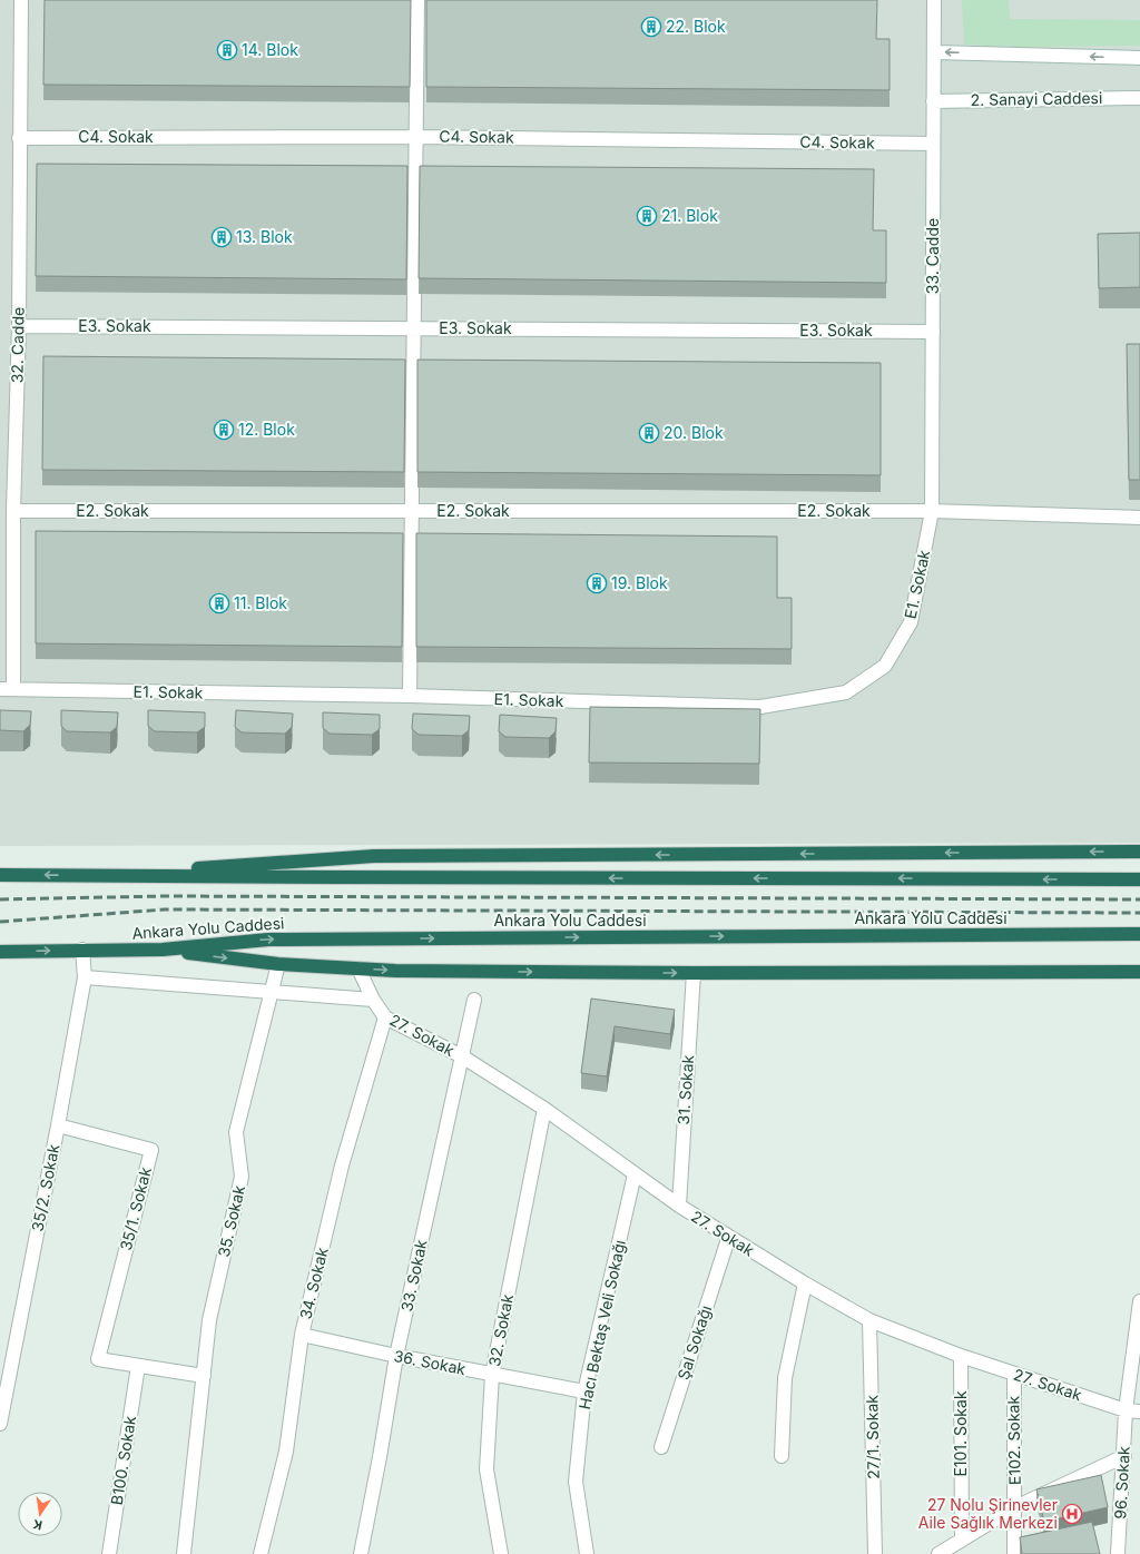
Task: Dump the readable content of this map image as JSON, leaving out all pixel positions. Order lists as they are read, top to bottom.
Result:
{
  "streets": {
    "highway": ["Ankara Yolu Caddesi"],
    "street": [
      "2. Sanayi Caddesi",
      "C4. Sokak",
      "33. Cadde",
      "E3. Sokak",
      "32. Cadde",
      "E2. Sokak",
      "E1. Sokak",
      "27. Sokak",
      "31. Sokak",
      "35/2. Sokak",
      "35/1. Sokak",
      "35. Sokak",
      "33. Sokak",
      "34. Sokak",
      "Hacı Bektaş Veli Sokağı",
      "32. Sokak",
      "Şal Sokağı",
      "36. Sokak",
      "E101. Sokak",
      "27/1. Sokak",
      "E102. Sokak",
      "B100. Sokak",
      "96. Sokak"
    ]
  },
  "crossings": [
    ["2. Sanayi Caddesi", "33. Cadde"],
    ["C4. Sokak", "33. Cadde"],
    ["C4. Sokak", "32. Cadde"],
    ["33. Cadde", "E3. Sokak"],
    ["33. Cadde", "E2. Sokak"],
    ["33. Cadde", "E1. Sokak"],
    ["E3. Sokak", "32. Cadde"],
    ["32. Cadde", "E2. Sokak"],
    ["32. Cadde", "E1. Sokak"],
    ["E2. Sokak", "E1. Sokak"],
    ["Ankara Yolu Caddesi", "35/2. Sokak"],
    ["27. Sokak", "31. Sokak"],
    ["27. Sokak", "33. Sokak"],
    ["27. Sokak", "34. Sokak"],
    ["27. Sokak", "Hacı Bektaş Veli Sokağı"],
    ["27. Sokak", "32. Sokak"],
    ["27. Sokak", "Şal Sokağı"],
    ["27. Sokak", "E101. Sokak"],
    ["27. Sokak", "27/1. Sokak"],
    ["27. Sokak", "E102. Sokak"],
    ["27. Sokak", "96. Sokak"],
    ["35/2. Sokak", "35/1. Sokak"],
    ["35/1. Sokak", "B100. Sokak"],
    ["33. Sokak", "36. Sokak"],
    ["34. Sokak", "36. Sokak"],
    ["Hacı Bektaş Veli Sokağı", "36. Sokak"],
    ["32. Sokak", "36. Sokak"]
  ],
  "places": {
    "building": [
      "22. Blok",
      "14. Blok",
      "21. Blok",
      "13. Blok",
      "12. Blok",
      "20. Blok",
      "19. Blok",
      "11. Blok"
    ],
    "hospital": ["27 Nolu Şirinevler Aile Sağlık Merkezi"]
  },
  "north": "bottom"
}
